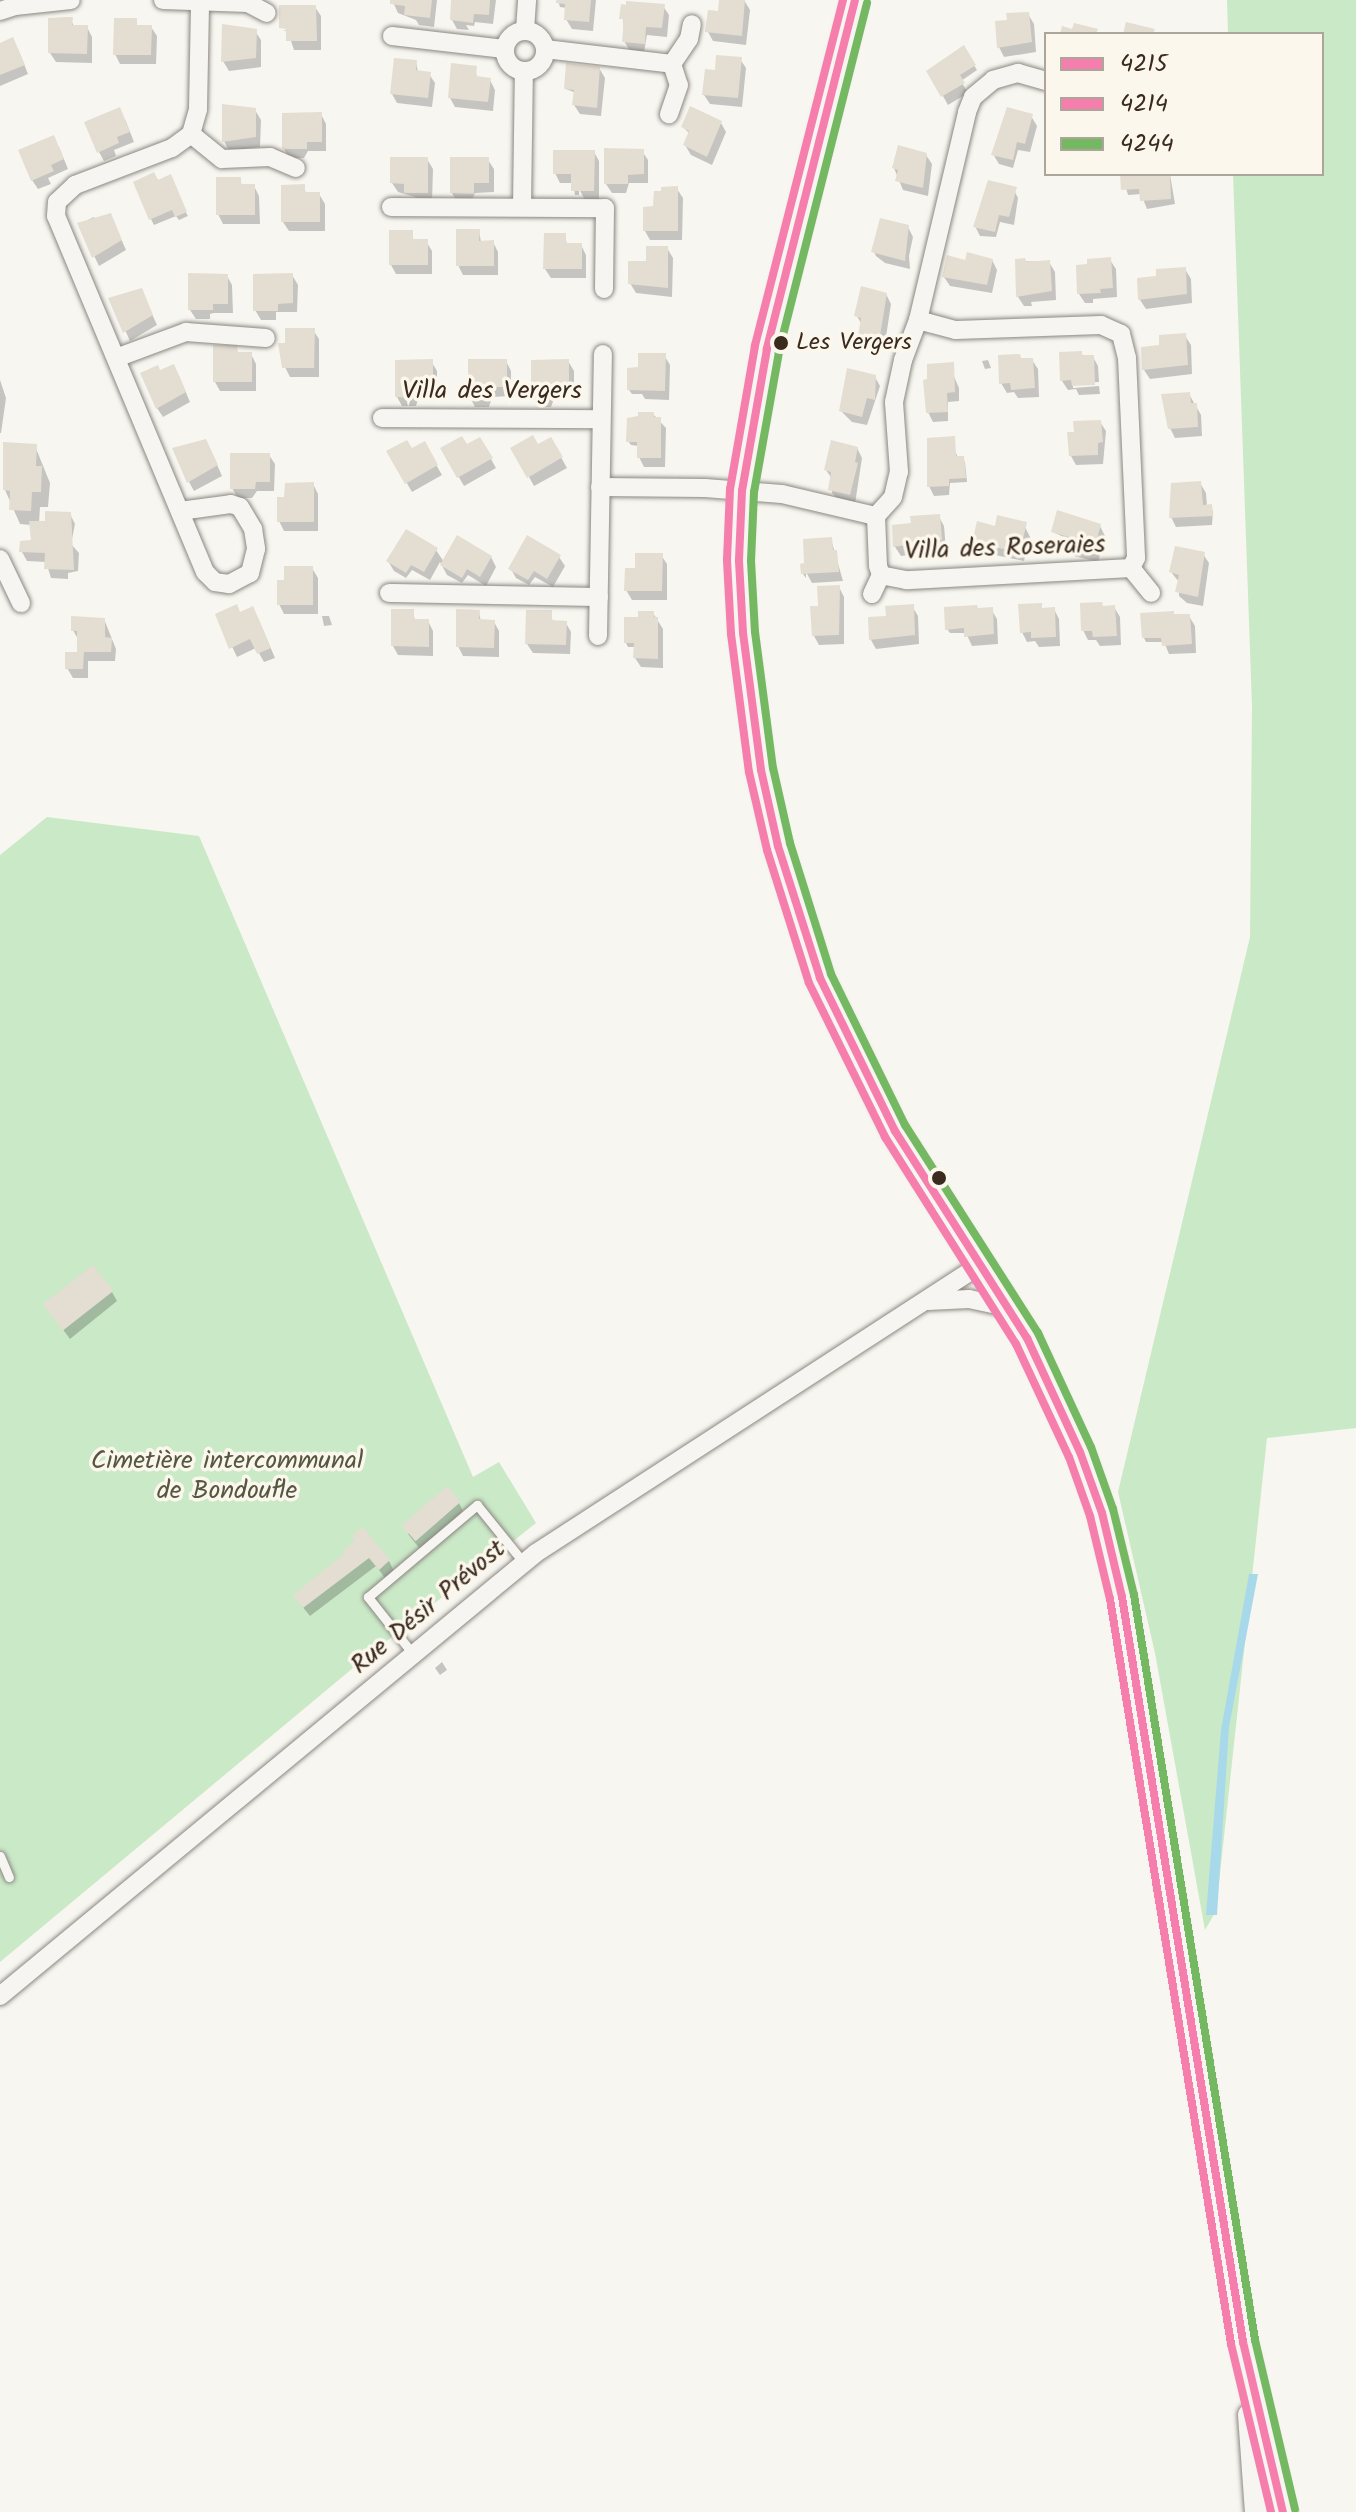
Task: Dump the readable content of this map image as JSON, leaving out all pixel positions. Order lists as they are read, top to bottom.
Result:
{
  "streets": {
    "street": ["Villa des Vergers", "Villa des Roseraies", "Rue Désir Prévost"]
  },
  "parks": ["Cimetière intercommunal de Bondoufle"],
  "places": ["Les Vergers"],
  "lines": ["transit line 4215", "transit line 4214", "transit line 4244"],
  "legend": ["4215", "4214", "4244"]
}
